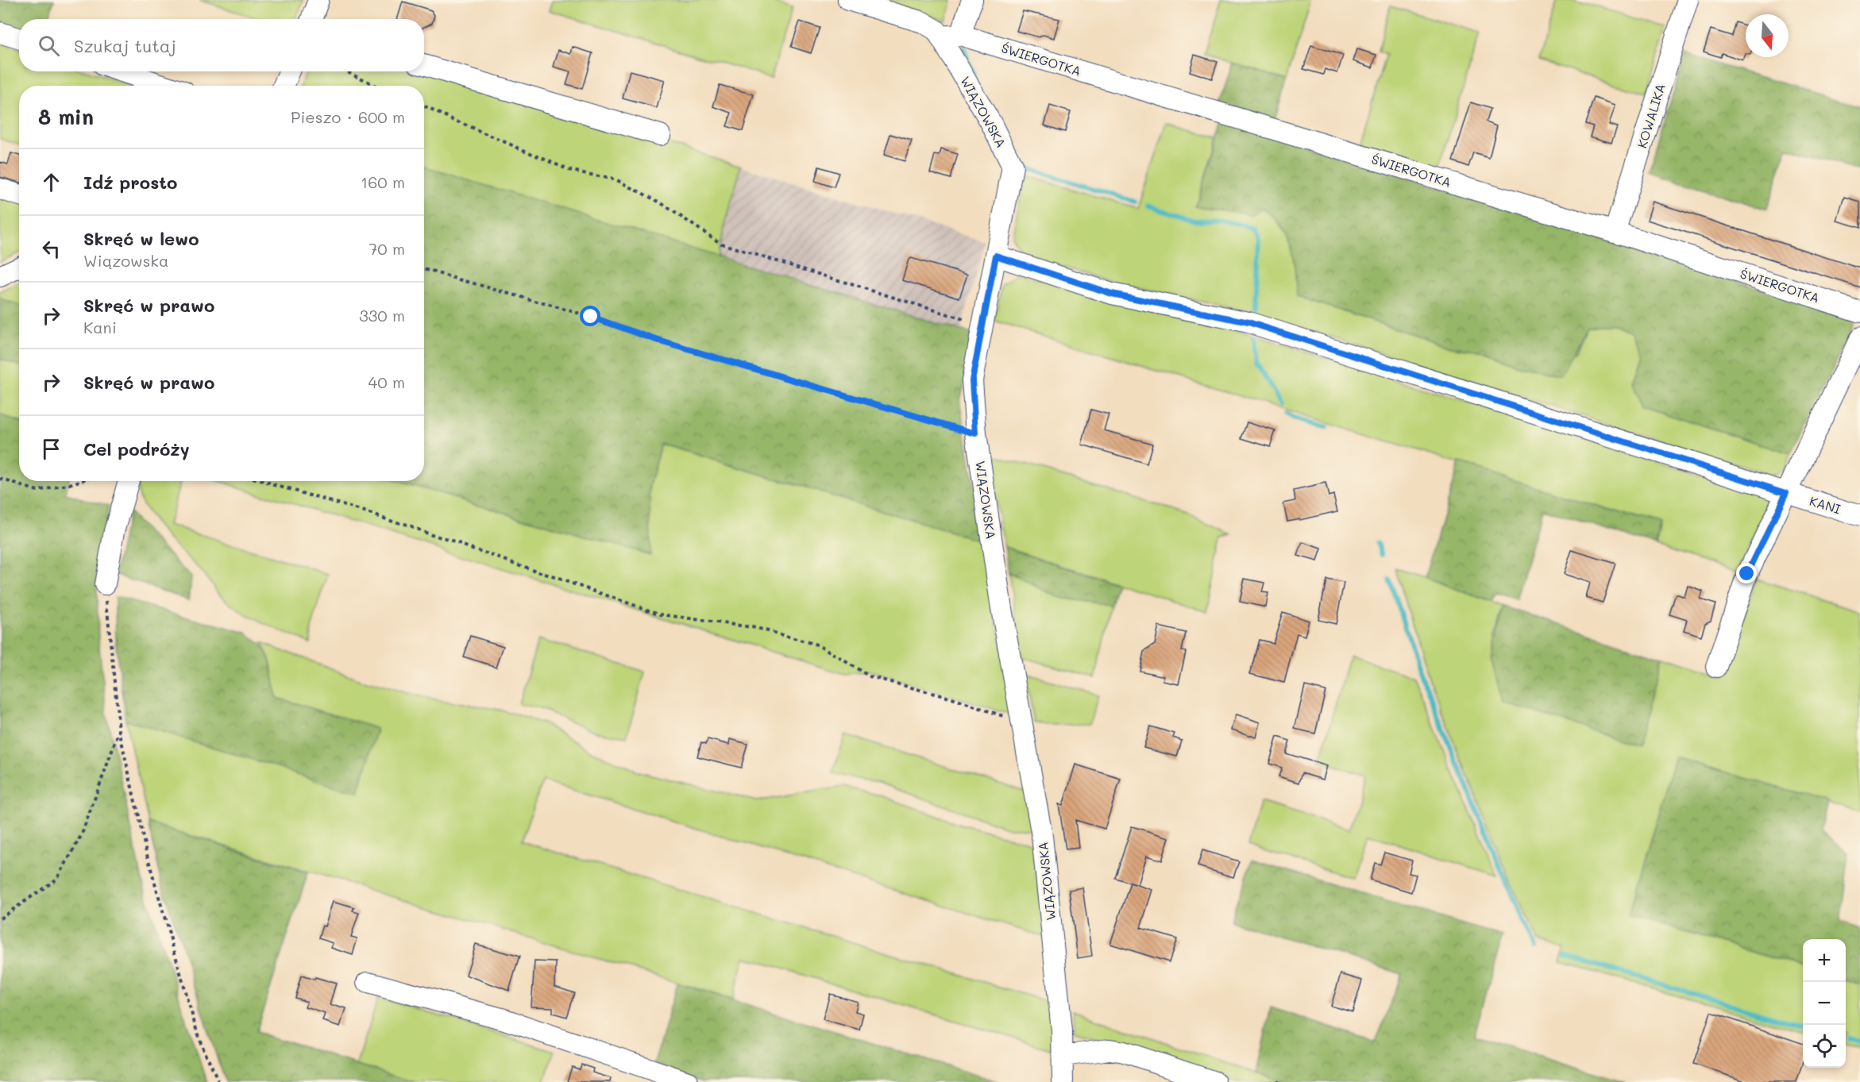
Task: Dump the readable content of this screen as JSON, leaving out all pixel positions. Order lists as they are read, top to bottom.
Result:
{
  "streets": {
    "street": [
      "ŚWIERGOTKA",
      "WIĄZOWSKA",
      "KOWALIKA",
      "KANI"
    ]
  },
  "crossings": [
    ["ŚWIERGOTKA", "WIĄZOWSKA"],
    ["ŚWIERGOTKA", "KOWALIKA"],
    ["WIĄZOWSKA", "KANI"]
  ],
  "north": "bottom",
  "page": {
    "search": "Szukaj tutaj",
    "heading": ["8 min", "Pieszo · 600 m"],
    "list": [
      ["Idź prosto", "160 m"],
      ["Skręć w lewo", "Wiązowska", "70 m"],
      ["Skręć w prawo", "Kani", "330 m"],
      ["Skręć w prawo", "40 m"],
      "Cel podróży"
    ],
    "map_buttons": ["+", "−"]
  }
}
